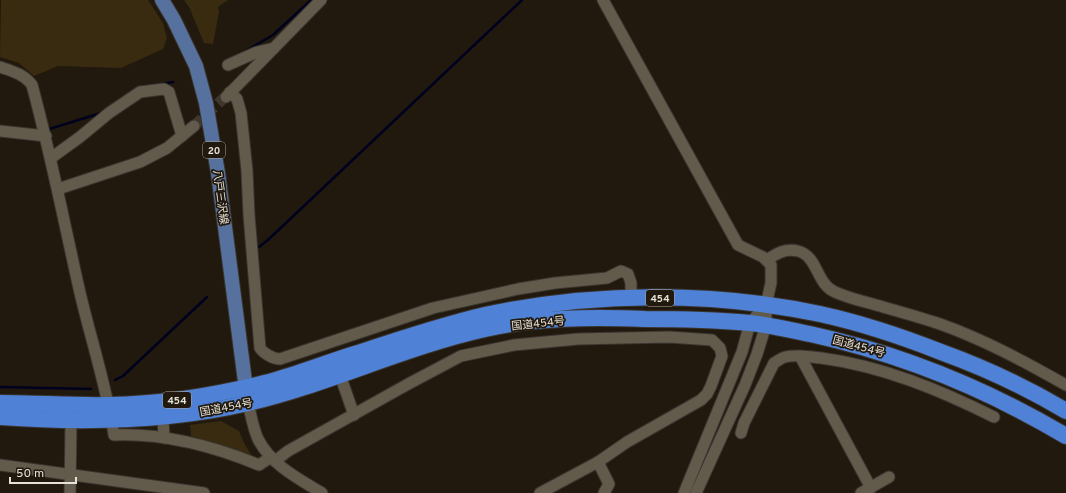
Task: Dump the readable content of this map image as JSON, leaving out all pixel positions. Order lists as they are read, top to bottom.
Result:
{
  "streets": {
    "highway": ["454", "国道454号"],
    "main road": ["20", "八戸三沢線"]
  },
  "crossings": [
    ["八戸三沢線", "国道454号"]
  ],
  "scale_bar": "50 m"
}
